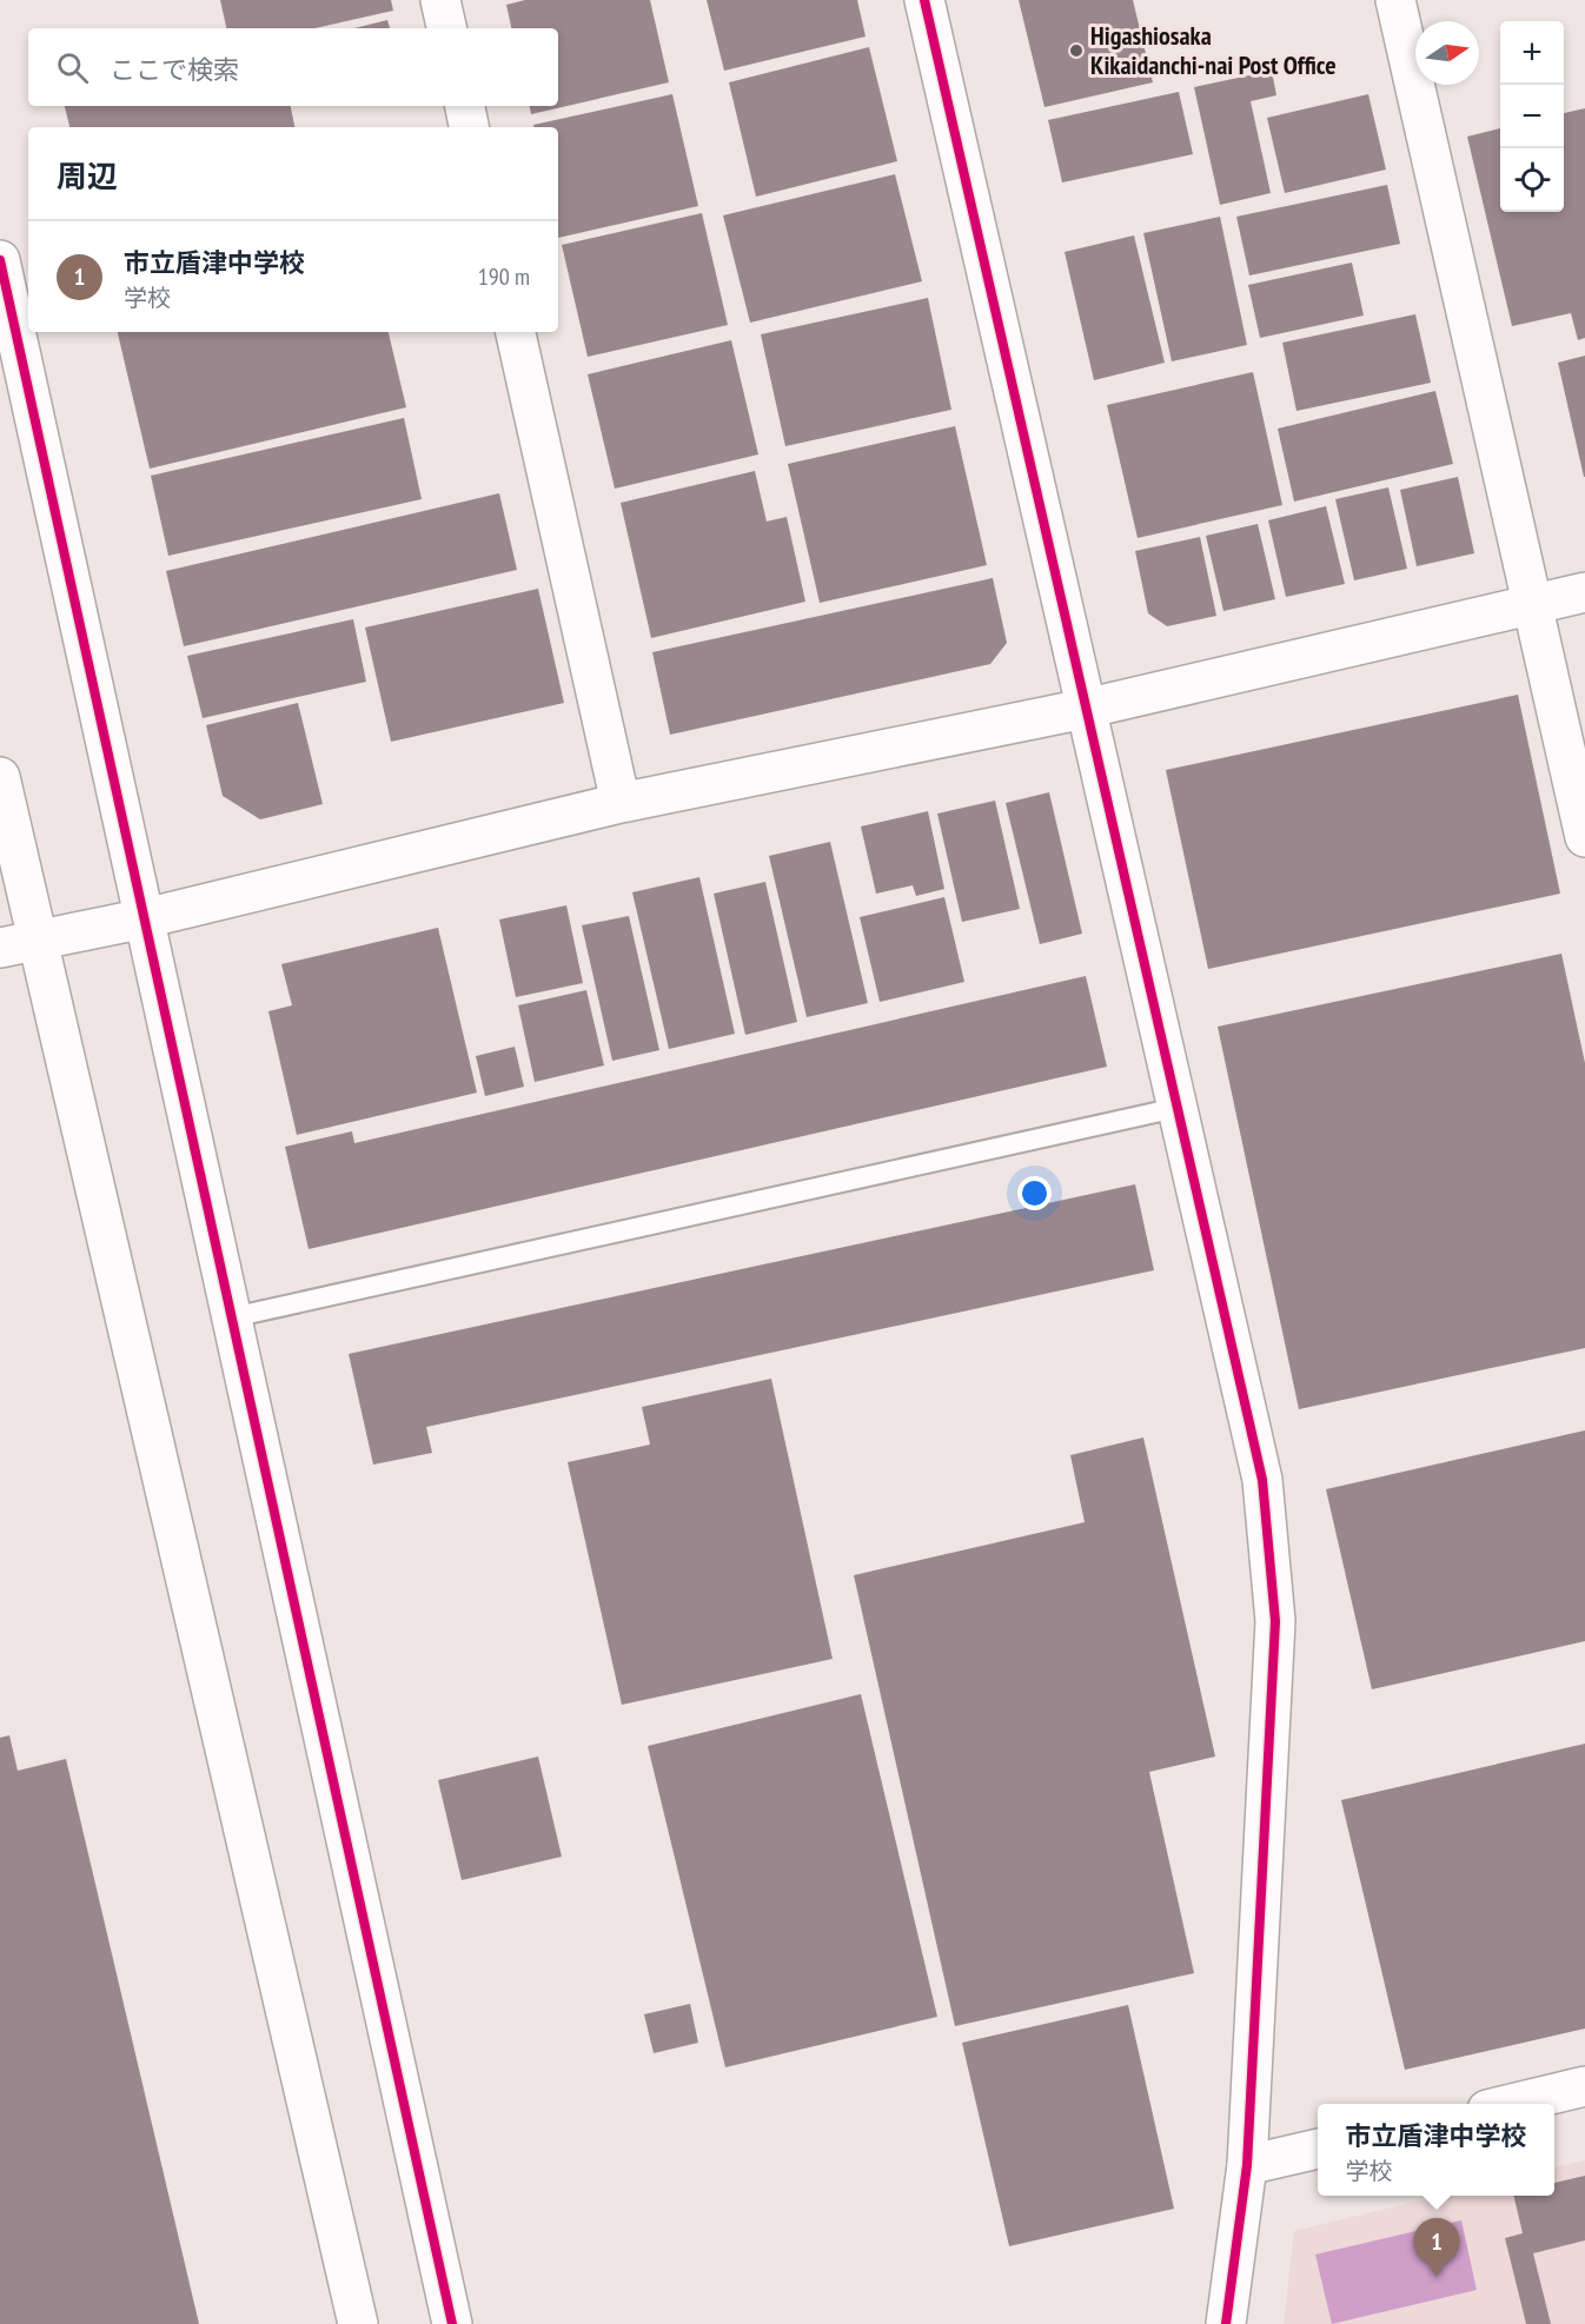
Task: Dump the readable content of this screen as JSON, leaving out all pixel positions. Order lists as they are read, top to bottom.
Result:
{
  "places": ["Higashiosaka Kikaidanchi-nai Post Office"],
  "north": "right",
  "page": {
    "map_buttons": ["+", "−"],
    "search": "ここで検索",
    "heading": "周辺",
    "list": [
      {
        "mark": "1",
        "name": "市立盾津中学校",
        "note": "学校",
        "value": "190 m"
      }
    ],
    "popup": ["市立盾津中学校", "学校"],
    "pins": "1"
  }
}
